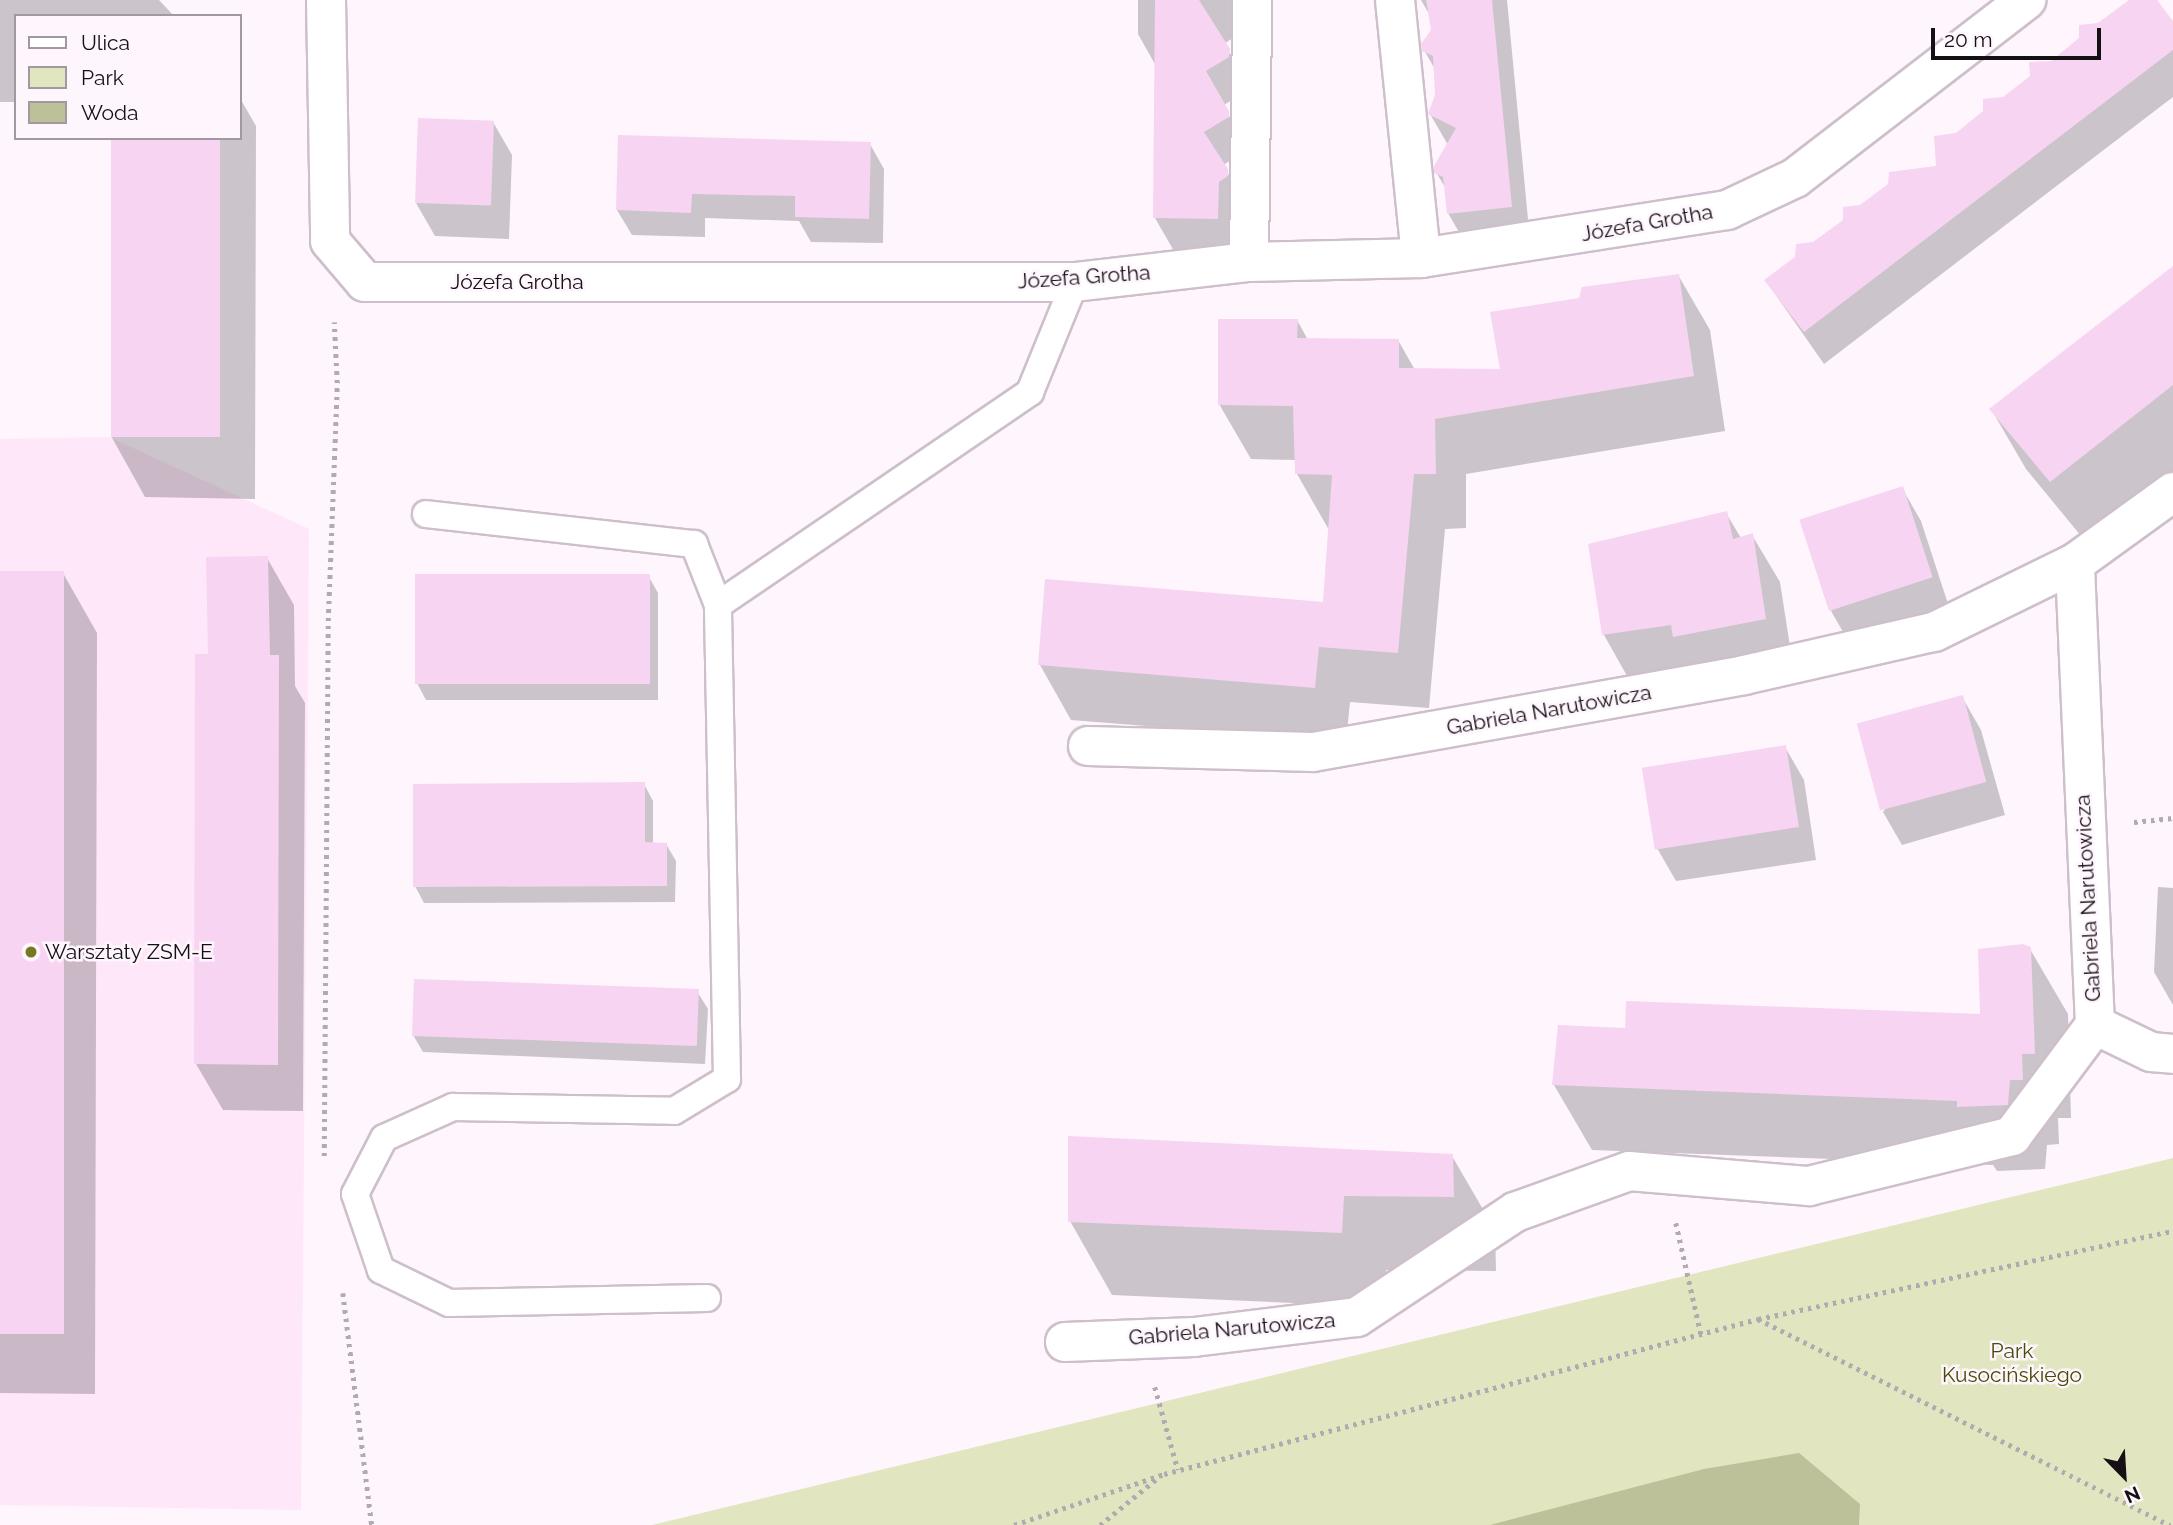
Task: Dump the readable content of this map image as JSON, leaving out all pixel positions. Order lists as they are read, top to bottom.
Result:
{
  "streets": {
    "street": ["Józefa Grotha", "Gabriela Narutowicza"]
  },
  "parks": ["Park Kusocińskiego"],
  "places": ["Warsztaty ZSM-E"],
  "legend": ["Ulica", "Park", "Woda"],
  "scale_bar": "20 m",
  "north": "bottom right"
}
